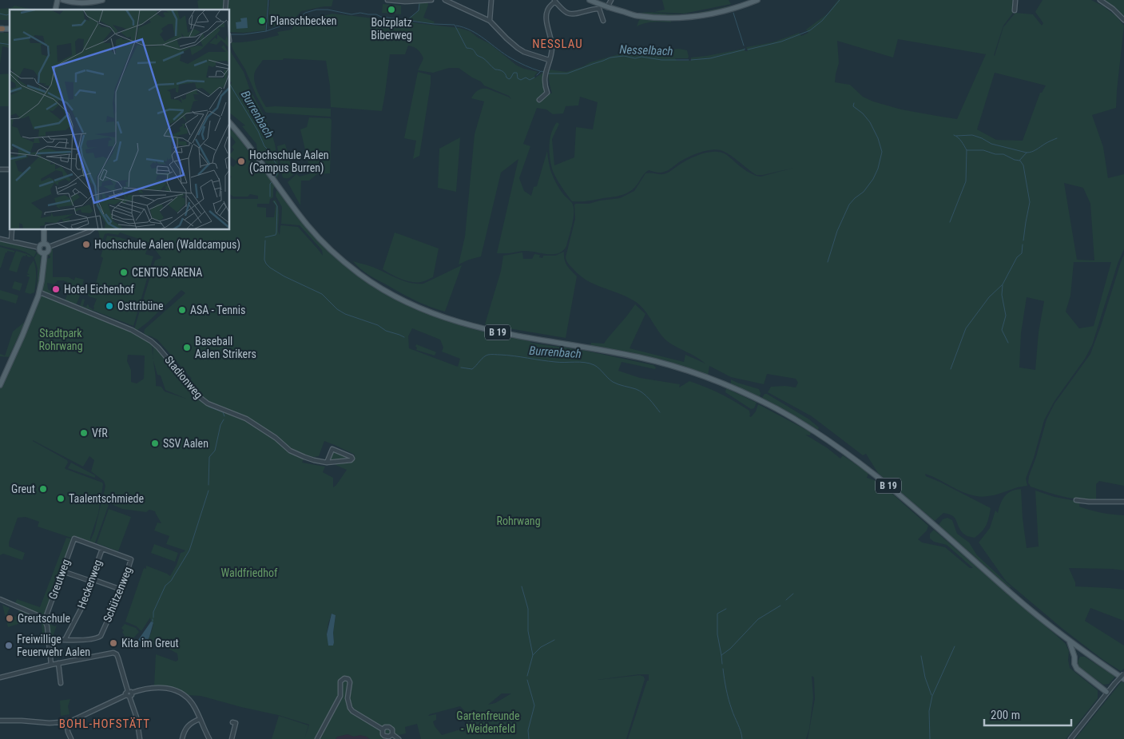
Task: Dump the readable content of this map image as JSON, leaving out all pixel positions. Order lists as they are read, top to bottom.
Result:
{
  "streets": {
    "main road": ["B 19"],
    "street": [
      "Stadionweg",
      "Greutweg",
      "Heckenweg",
      "Schützenweg"
    ]
  },
  "crossings": [
    ["Greutweg", "Schützenweg"],
    ["Heckenweg", "Schützenweg"]
  ],
  "districts": ["NESSLAU", "BOHL-HOFSTÄTT"],
  "water": ["Nesselbach", "Burrenbach"],
  "parks": [
    "Stadtpark Rohrwang",
    "Rohrwang",
    "Waldfriedhof",
    "Gartenfreunde - Weidenfeld"
  ],
  "places": [
    "Bolzplatz Biberweg",
    "Planschbecken",
    "Hochschule Aalen (Campus Burren)",
    "Hochschule Aalen (Waldcampus)",
    "CENTUS ARENA",
    "Hotel Eichenhof",
    "Osttribüne",
    "ASA - Tennis",
    "Baseball Aalen Strikers",
    "VfR",
    "SSV Aalen",
    "Greut",
    "Taalentschmiede",
    "Greutschule",
    "Kita im Greut",
    "Freiwillige Feuerwehr Aalen"
  ],
  "scale_bar": "200 m"
}
